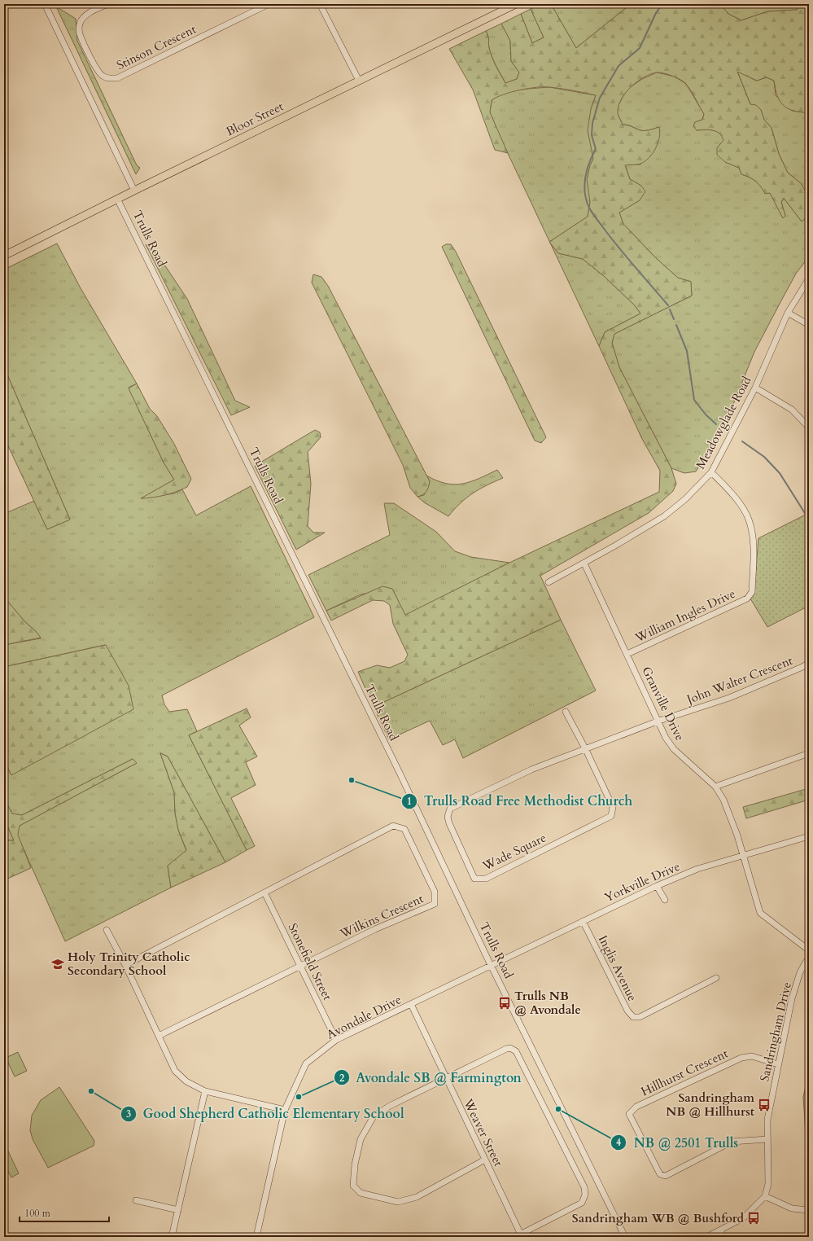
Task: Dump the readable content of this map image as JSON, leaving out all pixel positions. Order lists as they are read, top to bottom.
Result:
{
  "streets": {
    "main road": ["Bloor Street"],
    "street": [
      "Stinson Crescent",
      "Trulls Road",
      "Meadowglade Road",
      "William Ingles Drive",
      "John Walter Crescent",
      "Granville Drive",
      "Wade Square",
      "Yorkville Drive",
      "Wilkins Crescent",
      "Stonefield Street",
      "Inglis Avenue",
      "Avondale Drive",
      "Sandringham Drive",
      "Hillhurst Crescent",
      "Weaver Street"
    ]
  },
  "crossings": [
    ["Bloor Street", "Trulls Road"],
    ["Trulls Road", "Yorkville Drive"],
    ["Trulls Road", "Avondale Drive"],
    ["Meadowglade Road", "William Ingles Drive"],
    ["Meadowglade Road", "Granville Drive"],
    ["William Ingles Drive", "Granville Drive"],
    ["John Walter Crescent", "Granville Drive"],
    ["John Walter Crescent", "Wade Square"],
    ["Granville Drive", "Wade Square"],
    ["Granville Drive", "Yorkville Drive"],
    ["Yorkville Drive", "Inglis Avenue"],
    ["Yorkville Drive", "Avondale Drive"],
    ["Wilkins Crescent", "Stonefield Street"],
    ["Stonefield Street", "Avondale Drive"],
    ["Avondale Drive", "Weaver Street"],
    ["Sandringham Drive", "Hillhurst Crescent"]
  ],
  "places": {
    "other": [
      "Trulls Road Free Methodist Church",
      "Good Shepherd Catholic Elementary School",
      "Avondale SB @ Farmington",
      "NB @ 2501 Trulls"
    ],
    "school or university": ["Holy Trinity Catholic Secondary School"],
    "bus stop": ["Trulls NB @ Avondale", "Sandringham NB @ Hillhurst", "Sandringham WB @ Bushford"]
  },
  "scale_bar": "100 m"
}
